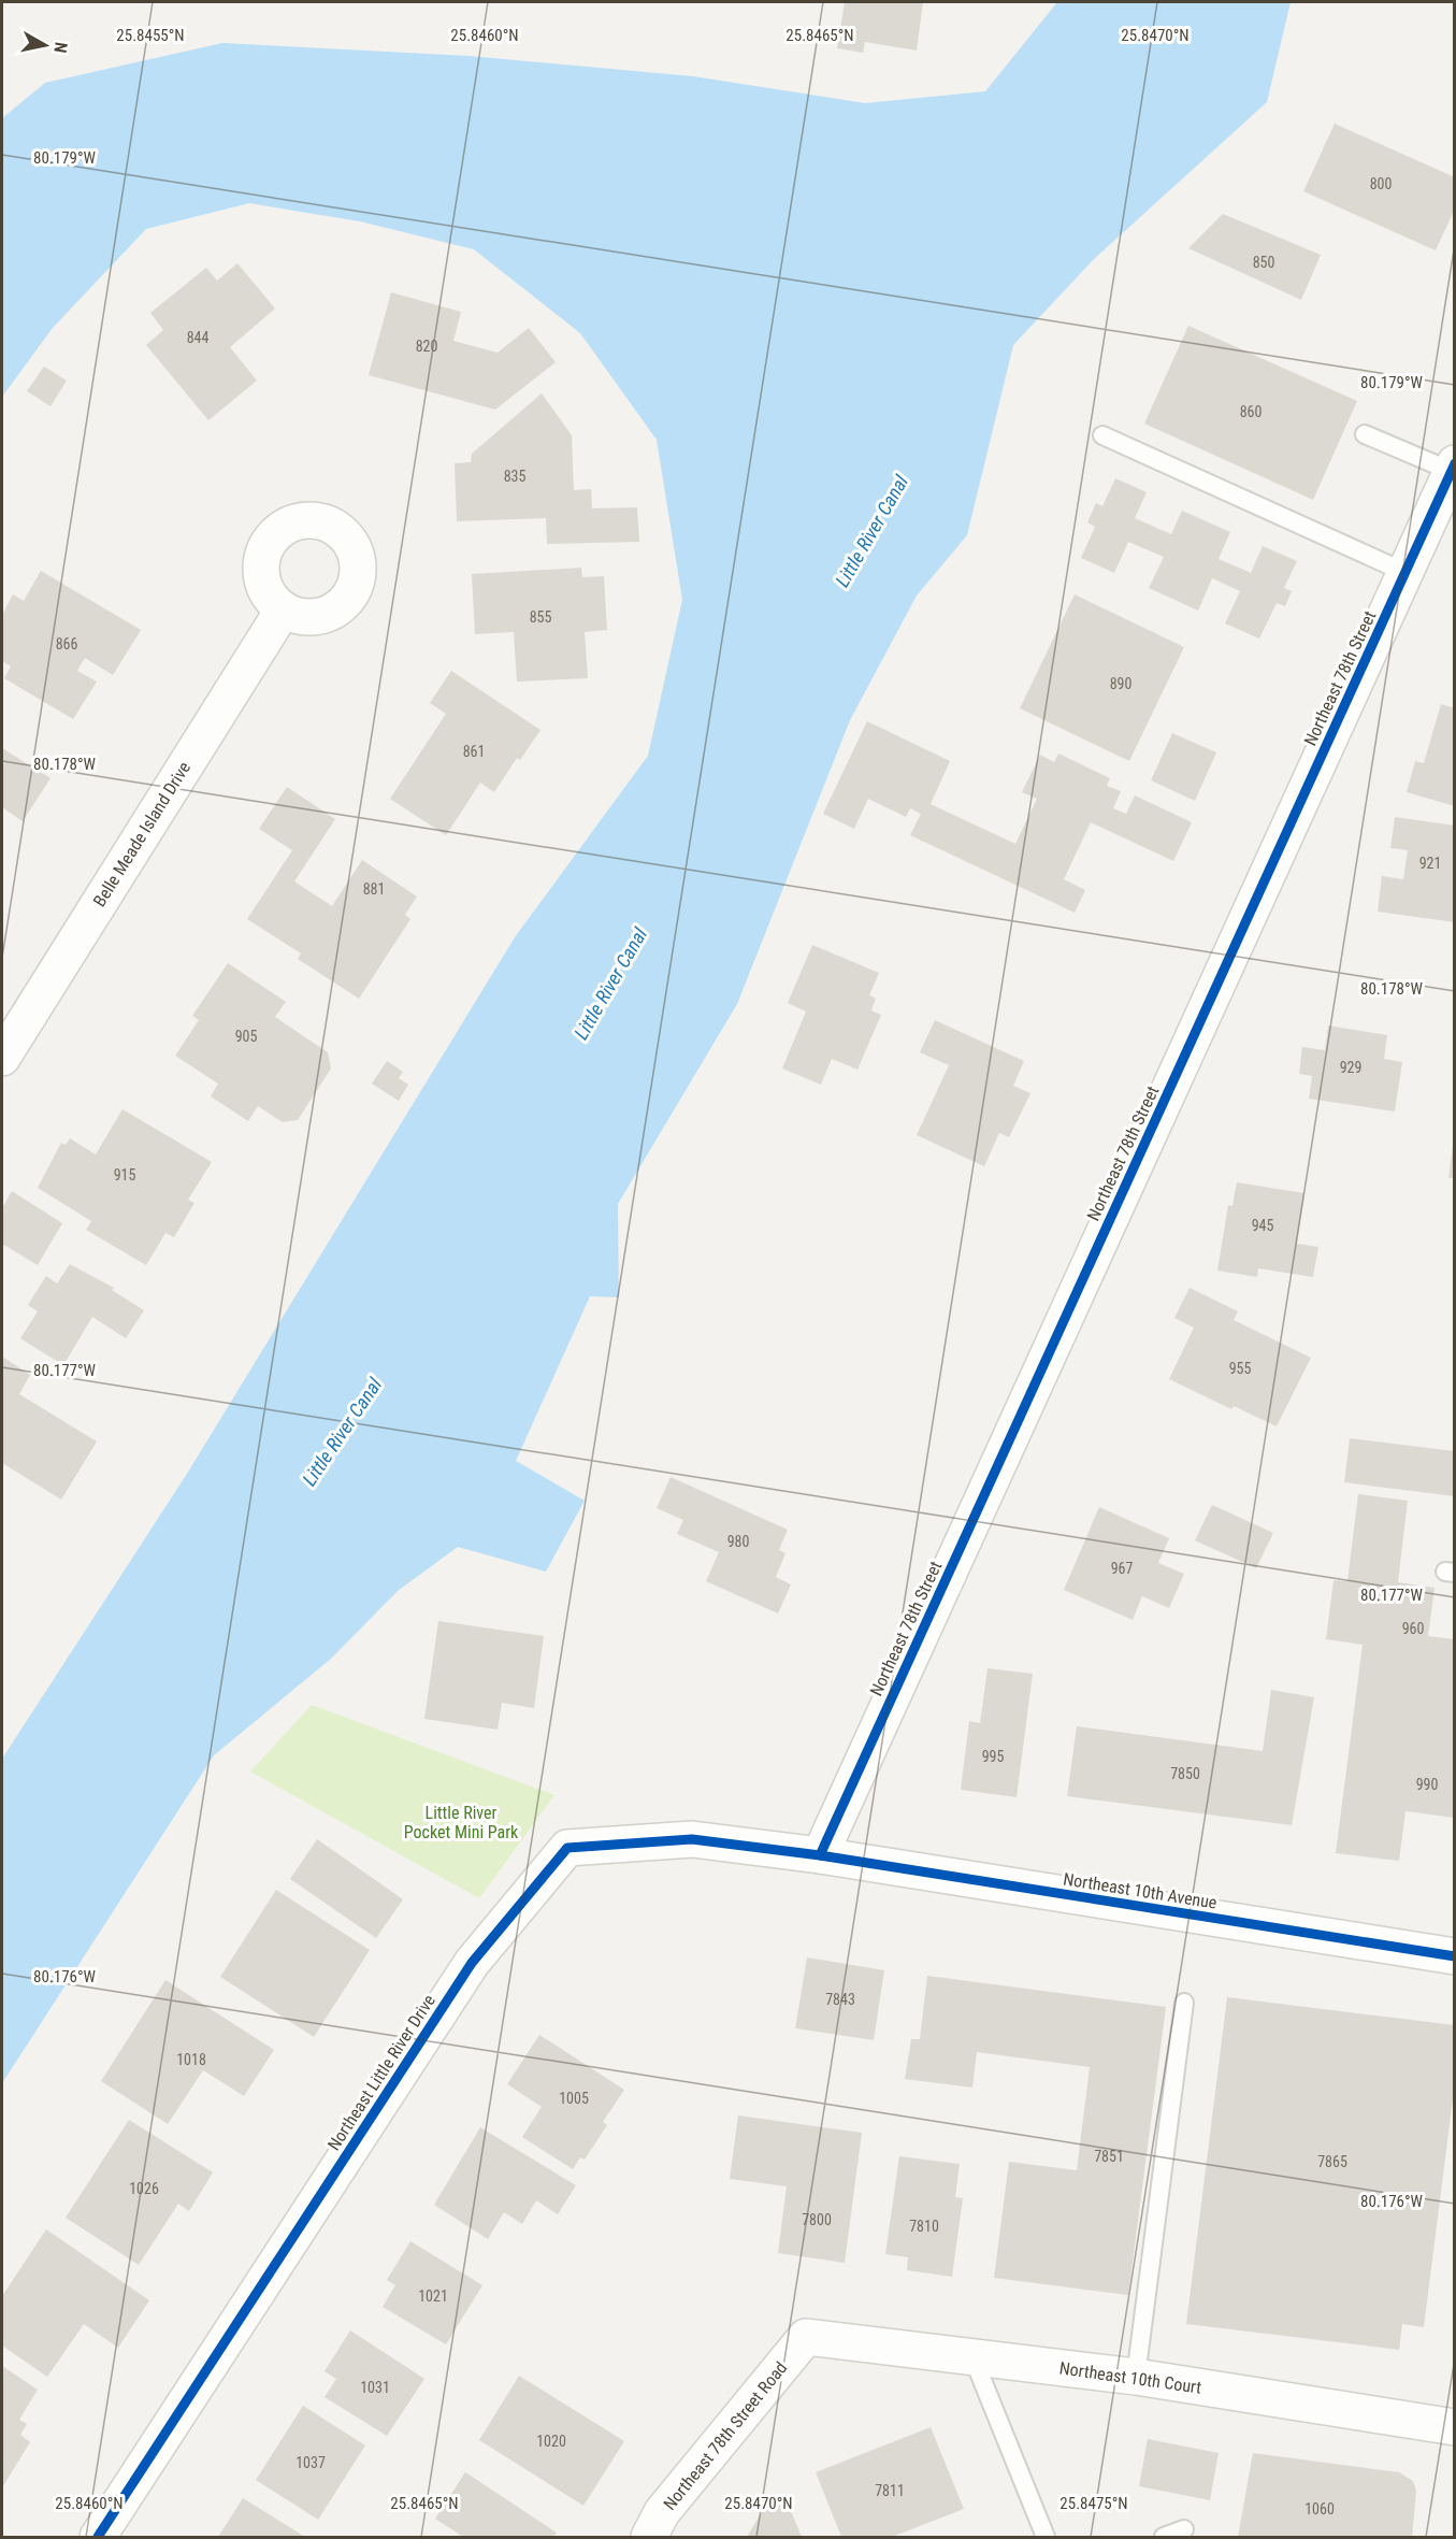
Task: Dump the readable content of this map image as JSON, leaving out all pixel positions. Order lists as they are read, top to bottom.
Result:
{
  "streets": {
    "street": [
      "Northeast 78th Street",
      "Belle Meade Island Drive",
      "Northeast 10th Avenue",
      "Northeast Little River Drive",
      "Northeast 10th Court",
      "Northeast 78th Street Road"
    ]
  },
  "crossings": [
    ["Northeast 78th Street", "Northeast 10th Avenue"],
    ["Northeast 78th Street", "Northeast Little River Drive"],
    ["Northeast 10th Avenue", "Northeast Little River Drive"],
    ["Northeast 10th Court", "Northeast 78th Street Road"]
  ],
  "water": ["Little River Canal"],
  "parks": ["Little River Pocket Mini Park"],
  "house_numbers": [
    "800",
    "850",
    "844",
    "820",
    "860",
    "835",
    "855",
    "866",
    "890",
    "861",
    "921",
    "881",
    "905",
    "929",
    "915",
    "945",
    "955",
    "980",
    "967",
    "960",
    "995",
    "7850",
    "990",
    "7843",
    "1018",
    "1005",
    "7851",
    "7865",
    "1026",
    "7800",
    "7810",
    "1021",
    "1031",
    "1020",
    "1037",
    "7811",
    "1060"
  ],
  "north": "right",
  "coordinates": [
    "25.8455°N",
    "25.8460°N",
    "25.8465°N",
    "25.8470°N",
    "80.179°W",
    "80.178°W",
    "80.177°W",
    "80.176°W",
    "25.8475°N"
  ]
}
